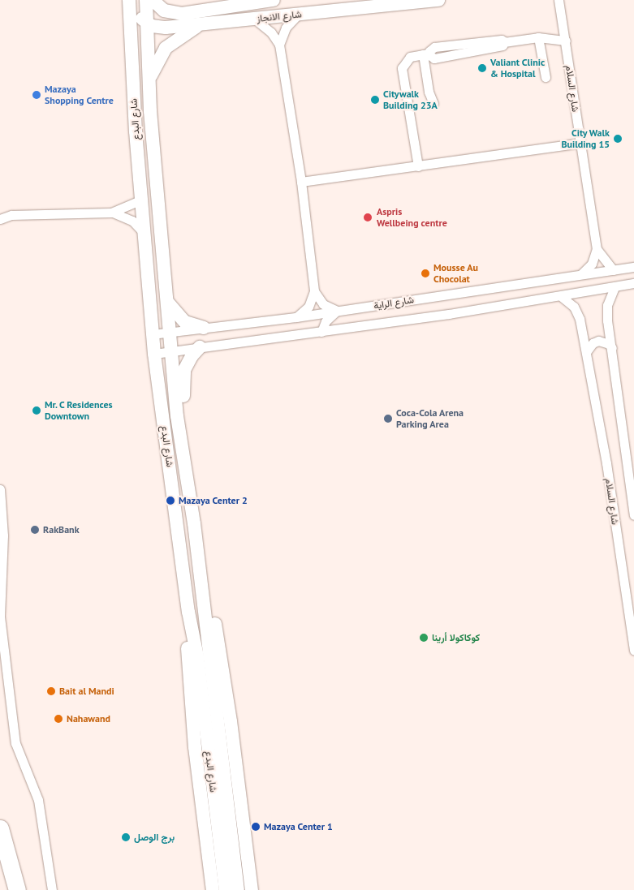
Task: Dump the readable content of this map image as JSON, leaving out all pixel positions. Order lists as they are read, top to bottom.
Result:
{
  "streets": {
    "main road": ["شارع الانجاز", "شارع البدع"],
    "street": ["شارع السلام", "شارع الراية"]
  },
  "crossings": [
    ["شارع الانجاز", "شارع البدع"],
    ["شارع السلام", "شارع الراية"],
    ["شارع البدع", "شارع الراية"]
  ],
  "places": [
    "Valiant Clinic & Hospital",
    "Mazaya Shopping Centre",
    "Citywalk Building 23A",
    "City Walk Building 15",
    "Aspris Wellbeing centre",
    "Mousse Au Chocolat",
    "Mr. C Residences Downtown",
    "Coca-Cola Arena Parking Area",
    "Mazaya Center 2",
    "RakBank",
    "كوكاكولا أرينا",
    "Bait al Mandi",
    "Nahawand",
    "Mazaya Center 1",
    "برج الوصل"
  ]
}
